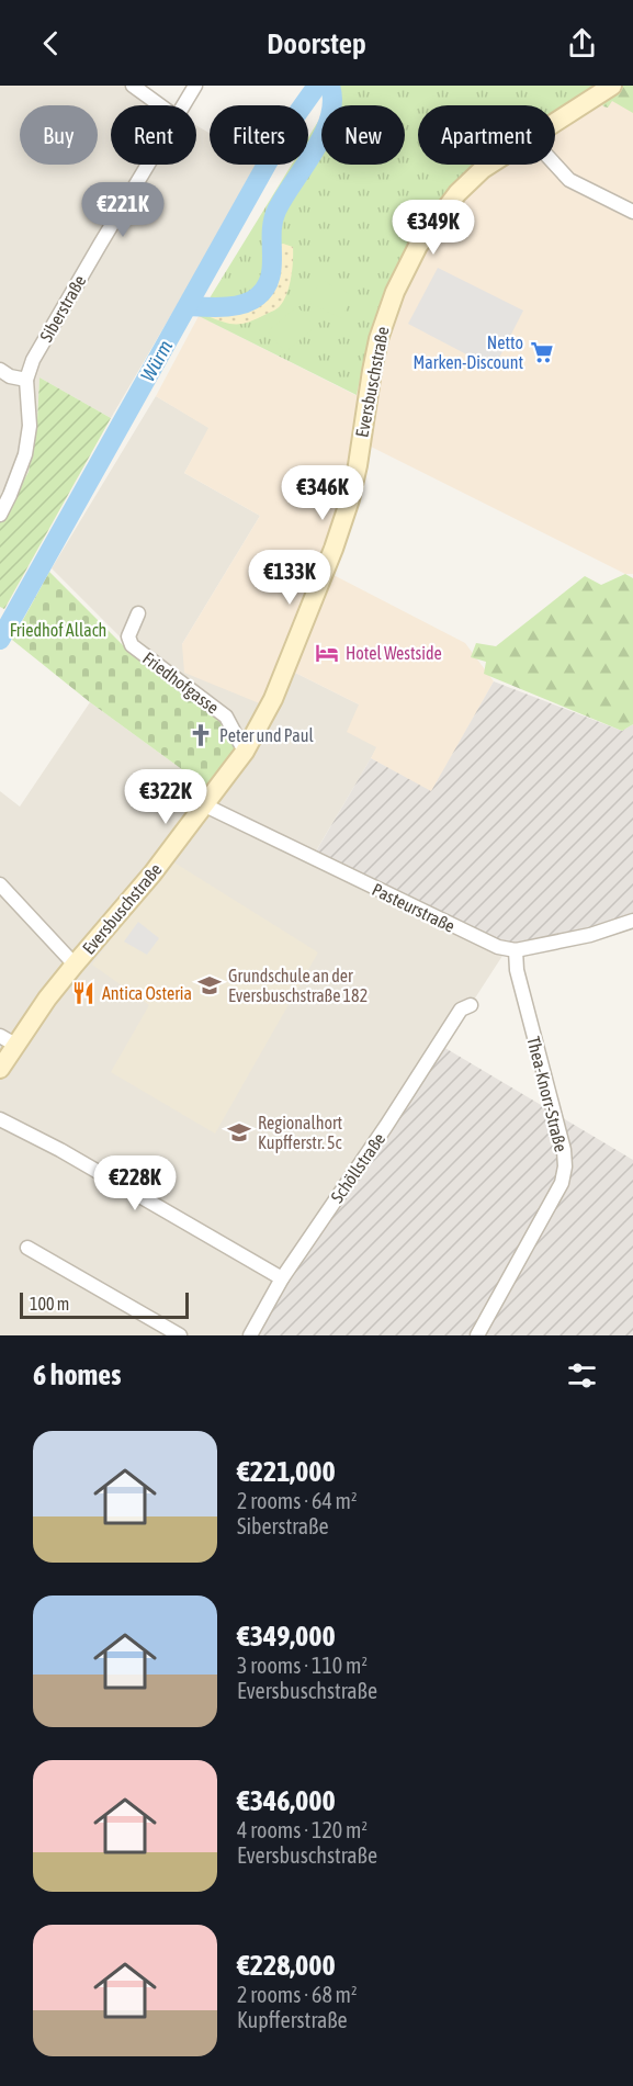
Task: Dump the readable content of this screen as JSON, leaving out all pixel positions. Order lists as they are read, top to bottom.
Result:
{
  "streets": {
    "main road": ["Eversbuschstraße"],
    "street": [
      "Siberstraße",
      "Friedhofgasse",
      "Pasteurstraße",
      "Thea-Knorr-Straße",
      "Schöllstraße"
    ]
  },
  "crossings": [
    ["Eversbuschstraße", "Friedhofgasse"],
    ["Eversbuschstraße", "Pasteurstraße"],
    ["Pasteurstraße", "Thea-Knorr-Straße"]
  ],
  "water": ["Würm"],
  "parks": ["Friedhof Allach"],
  "places": {
    "supermarket": ["Netto Marken-Discount"],
    "hotel": ["Hotel Westside"],
    "church": ["Peter und Paul"],
    "school or university": ["Grundschule an der Eversbuschstraße 182", "Regionalhort Kupfferstr. 5c"],
    "restaurant": ["Antica Osteria"]
  },
  "scale_bar": "100 m",
  "page": {
    "header": "Doorstep",
    "chip": [
      "Buy",
      "Rent",
      "Filters",
      "New",
      "Apartment"
    ],
    "price": [
      "€221K",
      "€349K",
      "€346K",
      "€133K",
      "€322K",
      "€228K"
    ],
    "scale": "100 m",
    "heading": "6 homes",
    "list": [
      {
        "name": "€221,000",
        "note": "2 rooms · 64 m² · Siberstraße"
      },
      {
        "name": "€349,000",
        "note": "3 rooms · 110 m² · Eversbuschstraße"
      },
      {
        "name": "€346,000",
        "note": "4 rooms · 120 m² · Eversbuschstraße"
      },
      {
        "name": "€228,000",
        "note": "2 rooms · 68 m² · Kupfferstraße"
      }
    ]
  }
}
